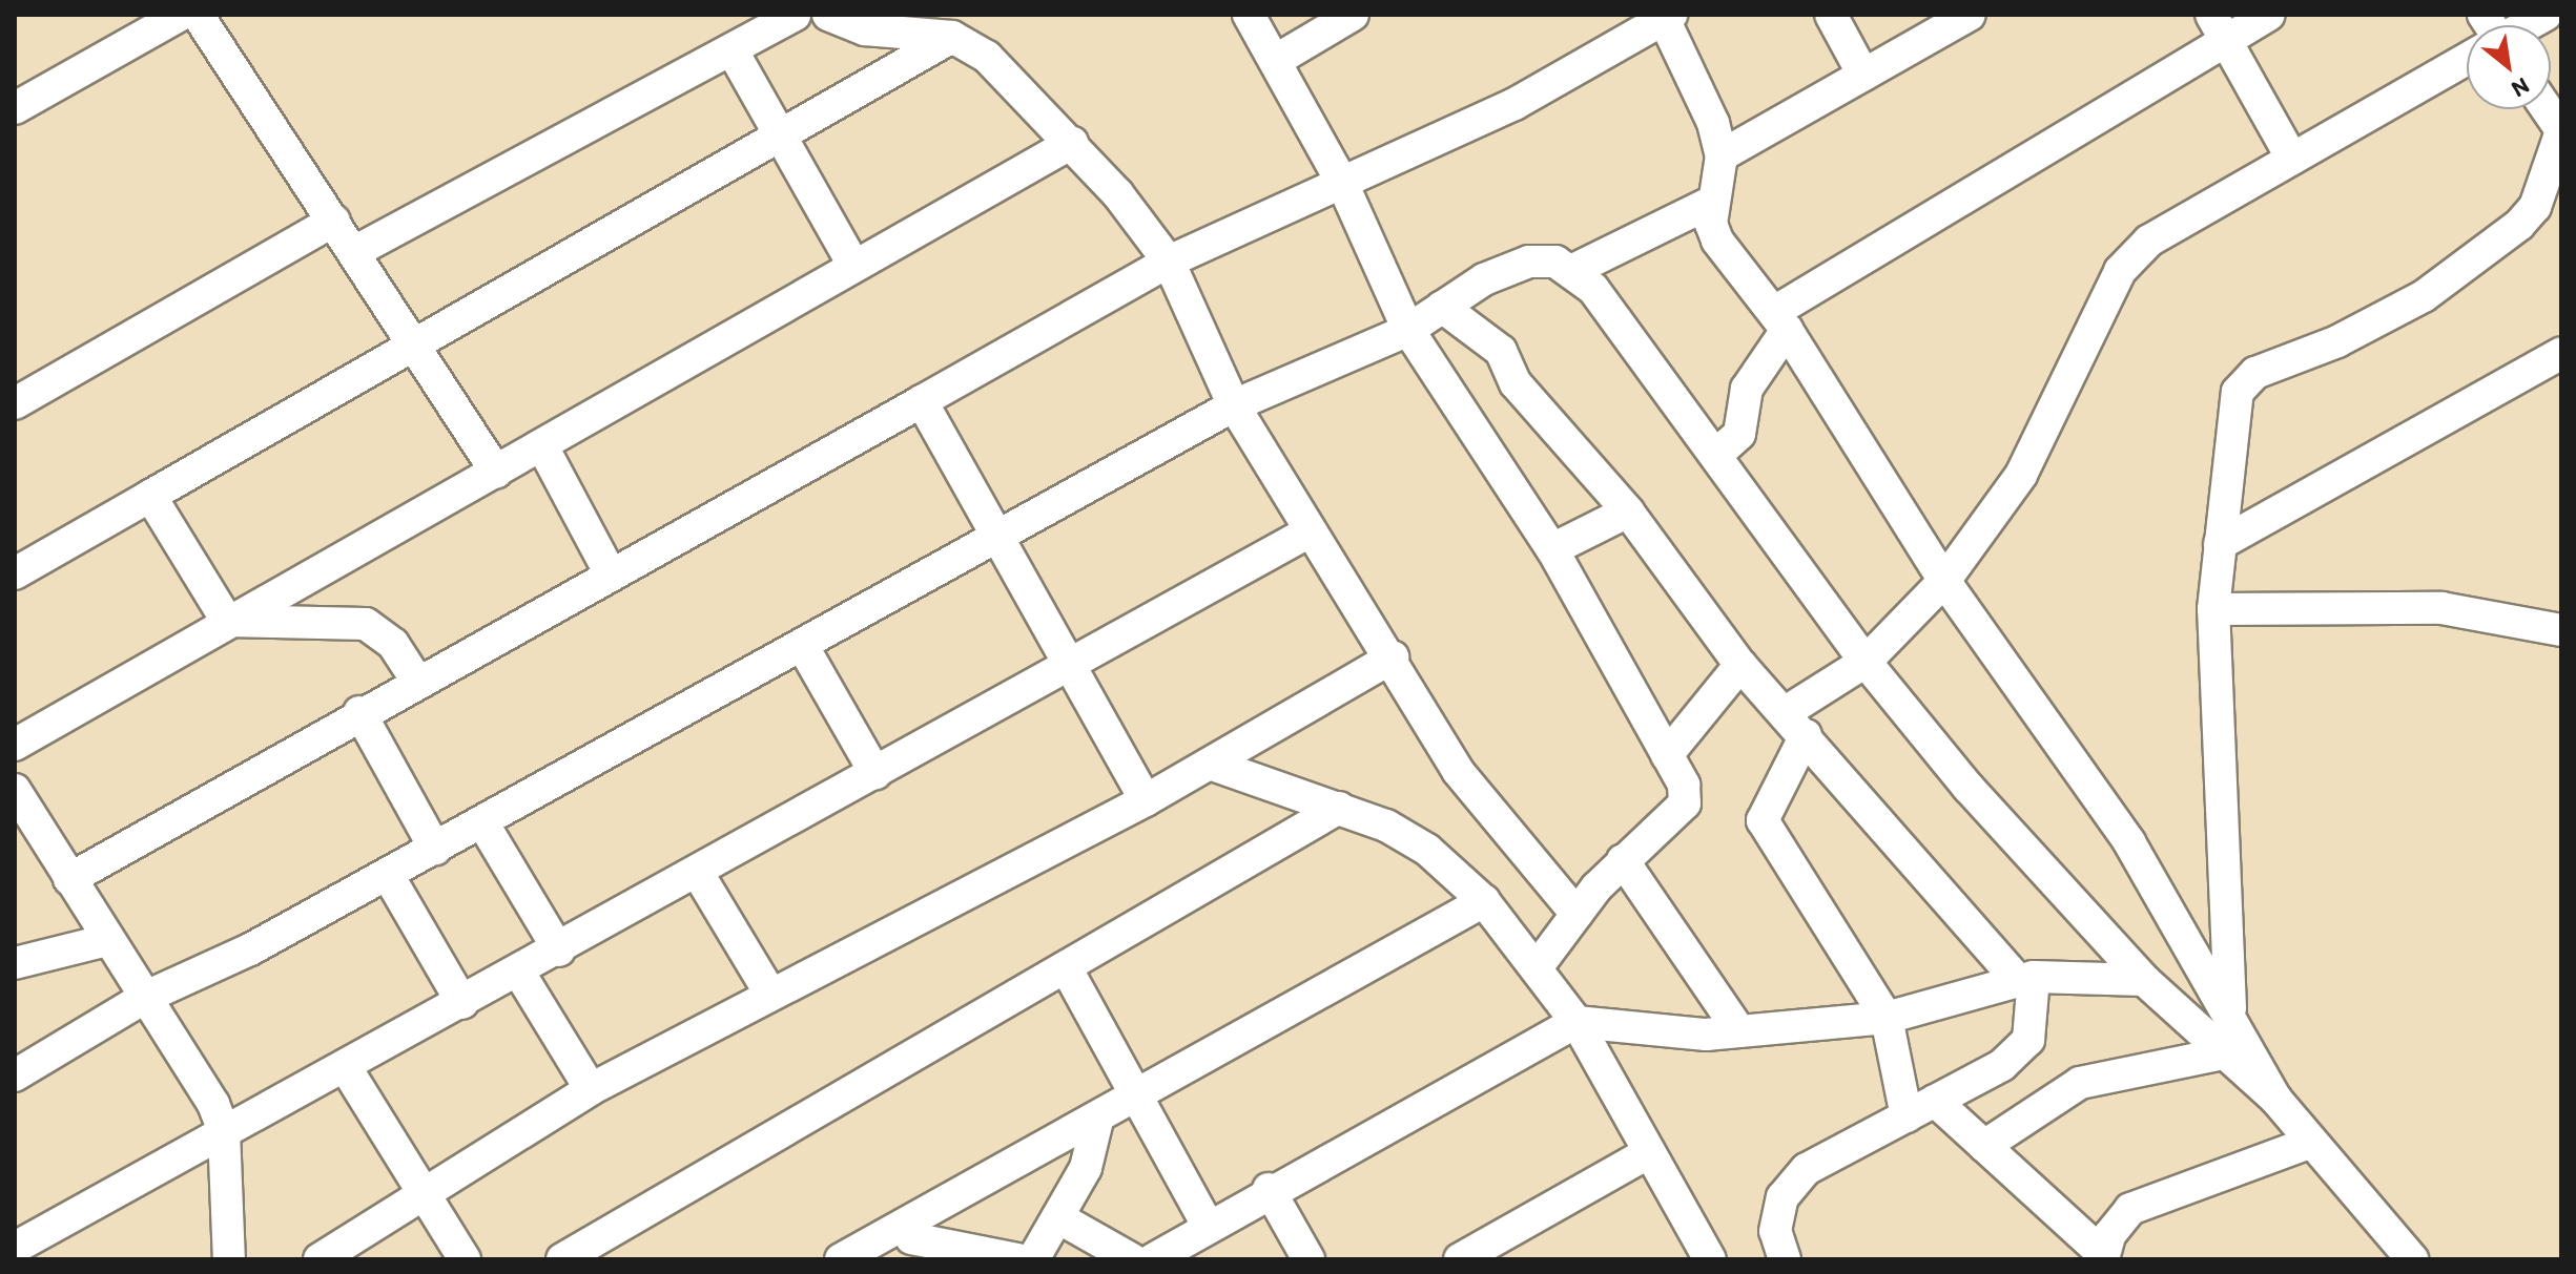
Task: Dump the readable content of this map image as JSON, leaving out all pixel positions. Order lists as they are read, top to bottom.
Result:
{
  "north": "bottom right"
}
